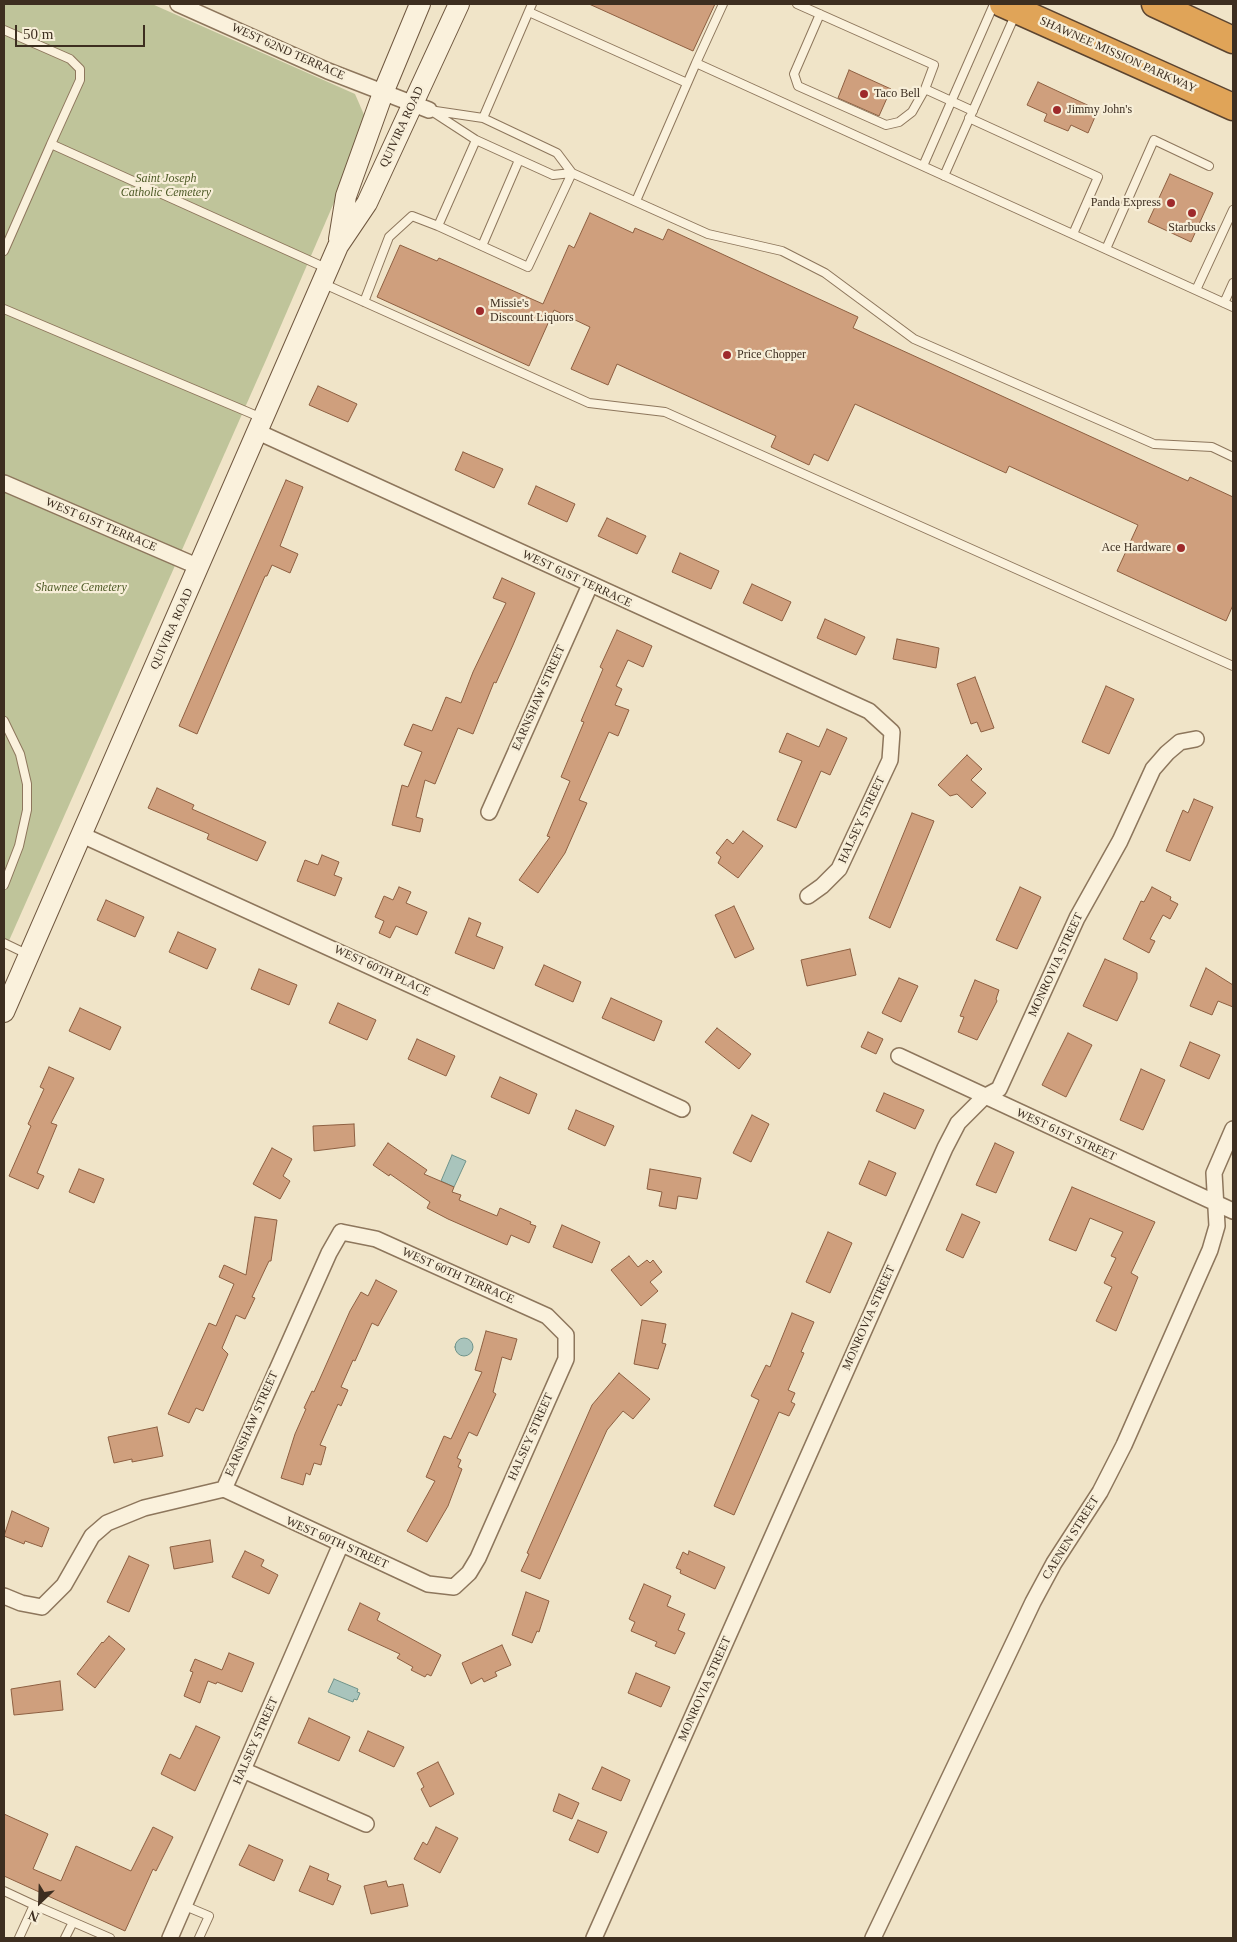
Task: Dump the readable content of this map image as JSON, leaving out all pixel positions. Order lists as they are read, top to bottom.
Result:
{
  "streets": {
    "highway": ["SHAWNEE MISSION PARKWAY"],
    "main road": ["QUIVIRA ROAD"],
    "street": [
      "WEST 62ND TERRACE",
      "WEST 61ST TERRACE",
      "EARNSHAW STREET",
      "HALSEY STREET",
      "MONROVIA STREET",
      "WEST 60TH PLACE",
      "WEST 61ST STREET",
      "WEST 60TH TERRACE",
      "CAENEN STREET",
      "WEST 60TH STREET"
    ]
  },
  "crossings": [
    ["WEST 62ND TERRACE", "QUIVIRA ROAD"],
    ["QUIVIRA ROAD", "WEST 61ST TERRACE"],
    ["QUIVIRA ROAD", "WEST 60TH PLACE"],
    ["WEST 61ST TERRACE", "EARNSHAW STREET"],
    ["WEST 61ST TERRACE", "HALSEY STREET"],
    ["EARNSHAW STREET", "WEST 60TH TERRACE"],
    ["EARNSHAW STREET", "WEST 60TH STREET"],
    ["HALSEY STREET", "WEST 60TH TERRACE"],
    ["HALSEY STREET", "WEST 60TH STREET"],
    ["MONROVIA STREET", "WEST 61ST STREET"],
    ["WEST 61ST STREET", "CAENEN STREET"]
  ],
  "parks": ["Saint Joseph Catholic Cemetery", "Shawnee Cemetery"],
  "places": [
    "Taco Bell",
    "Jimmy John's",
    "Panda Express",
    "Starbucks",
    "Missie's Discount Liquors",
    "Price Chopper",
    "Ace Hardware"
  ],
  "scale_bar": "50 m",
  "north": "bottom left"
}
